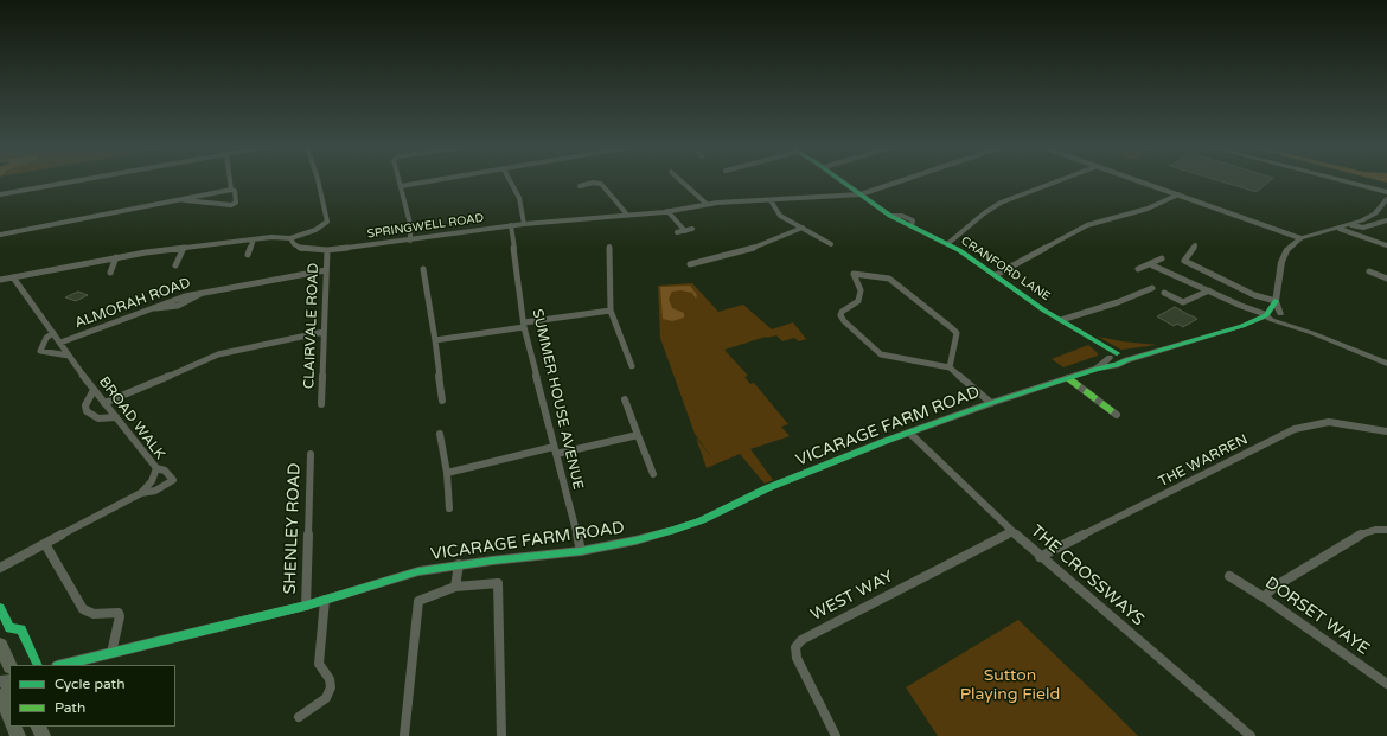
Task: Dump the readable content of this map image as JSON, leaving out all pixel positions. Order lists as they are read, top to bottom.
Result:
{
  "streets": {
    "street": [
      "SPRINGWELL ROAD",
      "CRANFORD LANE",
      "ALMORAH ROAD",
      "CLAIRVALE ROAD",
      "SUMMER HOUSE AVENUE",
      "BROAD WALK",
      "VICARAGE FARM ROAD",
      "THE WARREN",
      "SHENLEY ROAD",
      "THE CROSSWAYS",
      "WEST WAY",
      "DORSET WAYE"
    ]
  },
  "crossings": [
    ["SPRINGWELL ROAD", "CRANFORD LANE"],
    ["SPRINGWELL ROAD", "CLAIRVALE ROAD"],
    ["SPRINGWELL ROAD", "SUMMER HOUSE AVENUE"],
    ["SPRINGWELL ROAD", "BROAD WALK"],
    ["CRANFORD LANE", "VICARAGE FARM ROAD"],
    ["ALMORAH ROAD", "CLAIRVALE ROAD"],
    ["ALMORAH ROAD", "BROAD WALK"],
    ["SUMMER HOUSE AVENUE", "VICARAGE FARM ROAD"],
    ["VICARAGE FARM ROAD", "SHENLEY ROAD"],
    ["VICARAGE FARM ROAD", "THE CROSSWAYS"],
    ["THE WARREN", "THE CROSSWAYS"],
    ["THE CROSSWAYS", "WEST WAY"]
  ],
  "parks": ["Sutton Playing Field"],
  "legend": ["Cycle path", "Path"]
}
